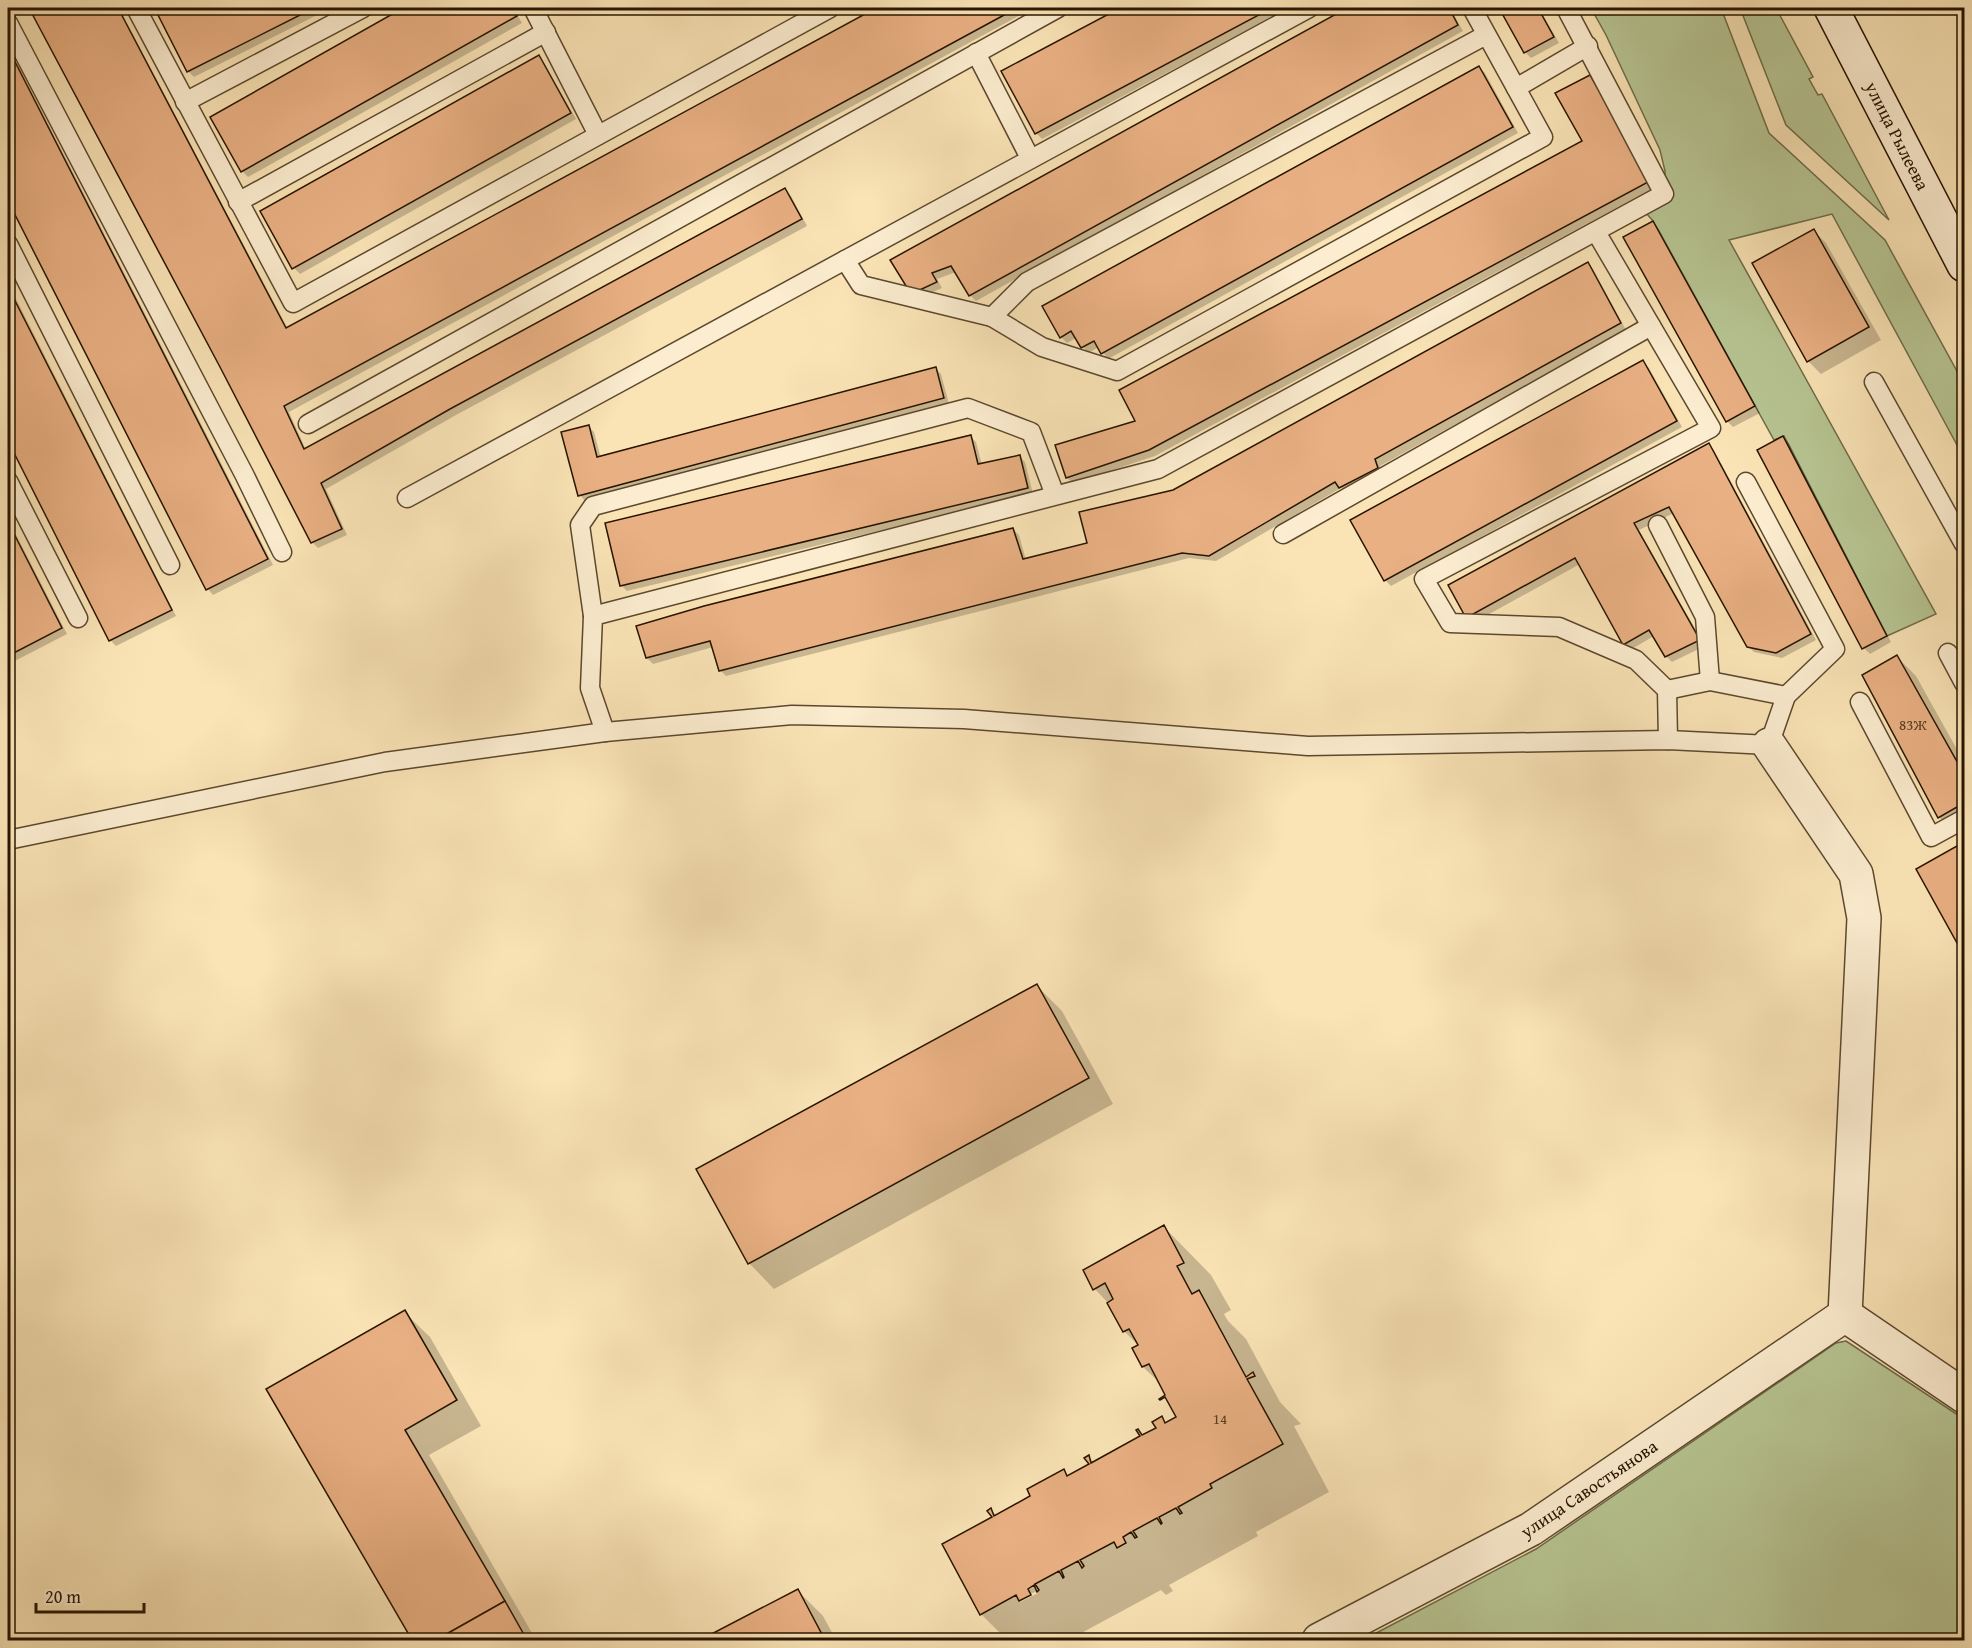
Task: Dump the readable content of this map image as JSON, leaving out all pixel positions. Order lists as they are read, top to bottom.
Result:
{
  "streets": {
    "street": ["улица Рылеева", "улица Савостьянова"]
  },
  "house_numbers": ["83Ж", "14"],
  "scale_bar": "20 m"
}
